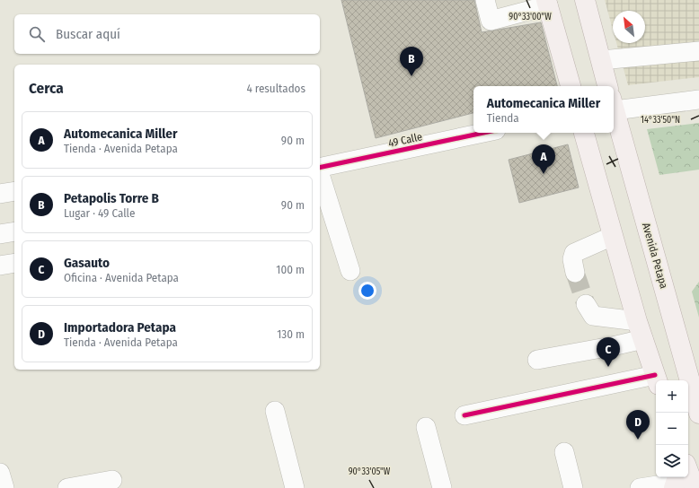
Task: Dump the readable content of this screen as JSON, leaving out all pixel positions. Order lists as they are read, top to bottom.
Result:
{
  "streets": {
    "main road": ["Avenida Petapa"],
    "street": ["49 Calle"]
  },
  "north": "top left",
  "page": {
    "search": "Buscar aquí",
    "pins": [
      "B",
      "A",
      "C",
      "D"
    ],
    "heading": ["Cerca", "4 resultados"],
    "popup": ["Automecanica Miller", "Tienda"],
    "list": [
      {
        "mark": "A",
        "name": "Automecanica Miller",
        "note": "Tienda · Avenida Petapa",
        "value": "90 m"
      },
      {
        "mark": "B",
        "name": "Petapolis Torre B",
        "note": "Lugar · 49 Calle",
        "value": "90 m"
      },
      {
        "mark": "C",
        "name": "Gasauto",
        "note": "Oficina · Avenida Petapa",
        "value": "100 m"
      },
      {
        "mark": "D",
        "name": "Importadora Petapa",
        "note": "Tienda · Avenida Petapa",
        "value": "130 m"
      }
    ],
    "map_buttons": ["+", "−"]
  },
  "coordinates": ["90°33'00\"W", "14°33'50\"N", "90°33'05\"W"]
}
